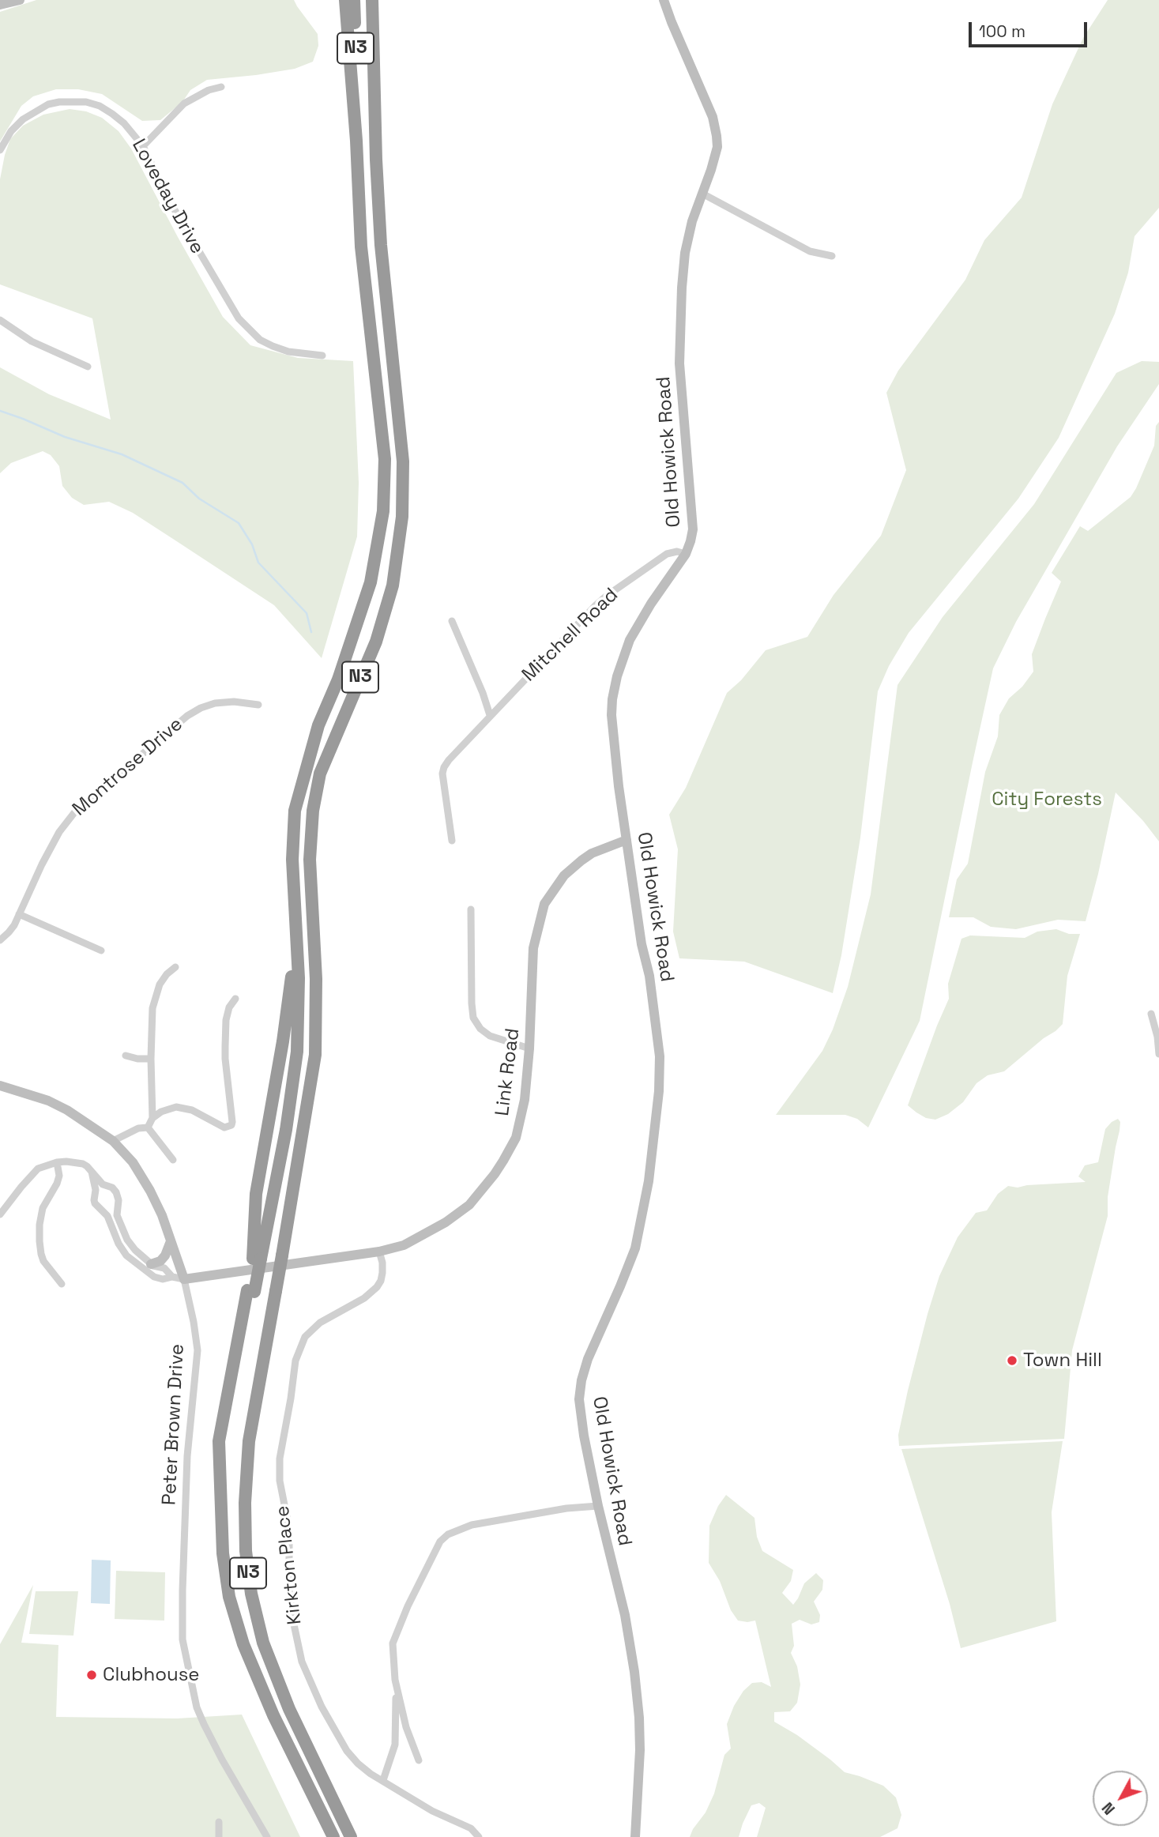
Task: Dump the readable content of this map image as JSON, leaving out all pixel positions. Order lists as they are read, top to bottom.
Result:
{
  "streets": {
    "highway": ["N3"],
    "main road": ["Old Howick Road", "Link Road", "Peter Brown Drive"],
    "street": [
      "Loveday Drive",
      "Mitchell Road",
      "Montrose Drive",
      "Kirkton Place"
    ]
  },
  "crossings": [
    ["Old Howick Road", "Mitchell Road"],
    ["Old Howick Road", "Link Road"],
    ["Link Road", "Peter Brown Drive"],
    ["Link Road", "Kirkton Place"]
  ],
  "parks": ["City Forests"],
  "places": ["Town Hill", "Clubhouse"],
  "scale_bar": "100 m",
  "north": "bottom left"
}
